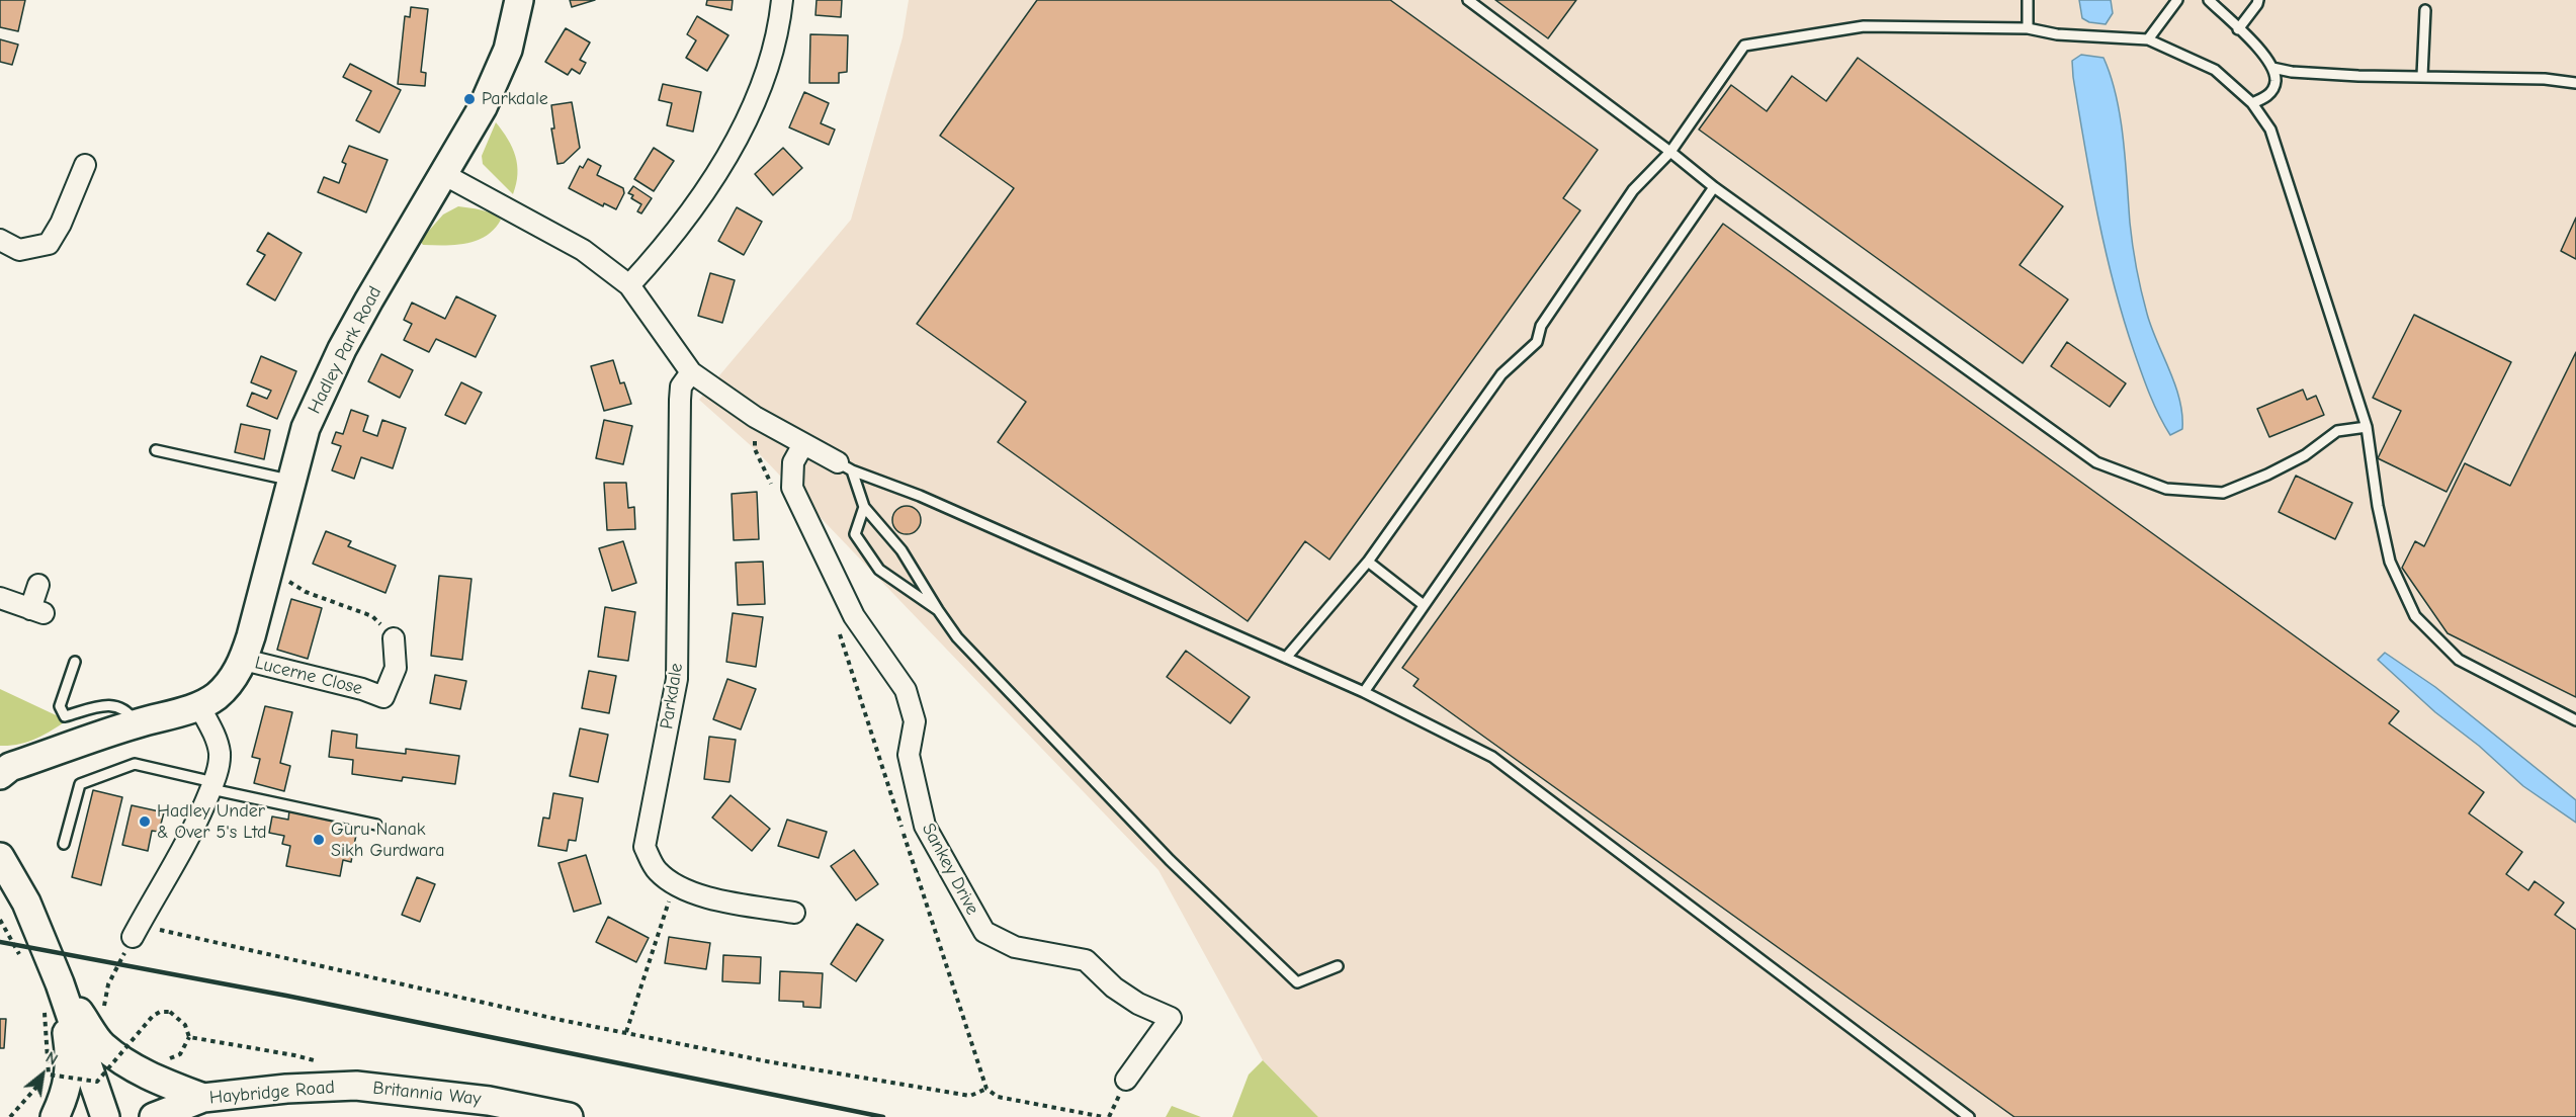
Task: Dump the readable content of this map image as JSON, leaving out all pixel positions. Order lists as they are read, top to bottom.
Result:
{
  "streets": {
    "street": [
      "Hadley Park Road",
      "Lucerne Close",
      "Parkdale",
      "Sankey Drive",
      "Haybridge Road",
      "Britannia Way"
    ]
  },
  "crossings": [
    ["Hadley Park Road", "Lucerne Close"],
    ["Haybridge Road", "Britannia Way"]
  ],
  "places": ["Parkdale", "Hadley Under & Over 5's Ltd", "Guru Nanak Sikh Gurdwara"],
  "north": "top right"
}
